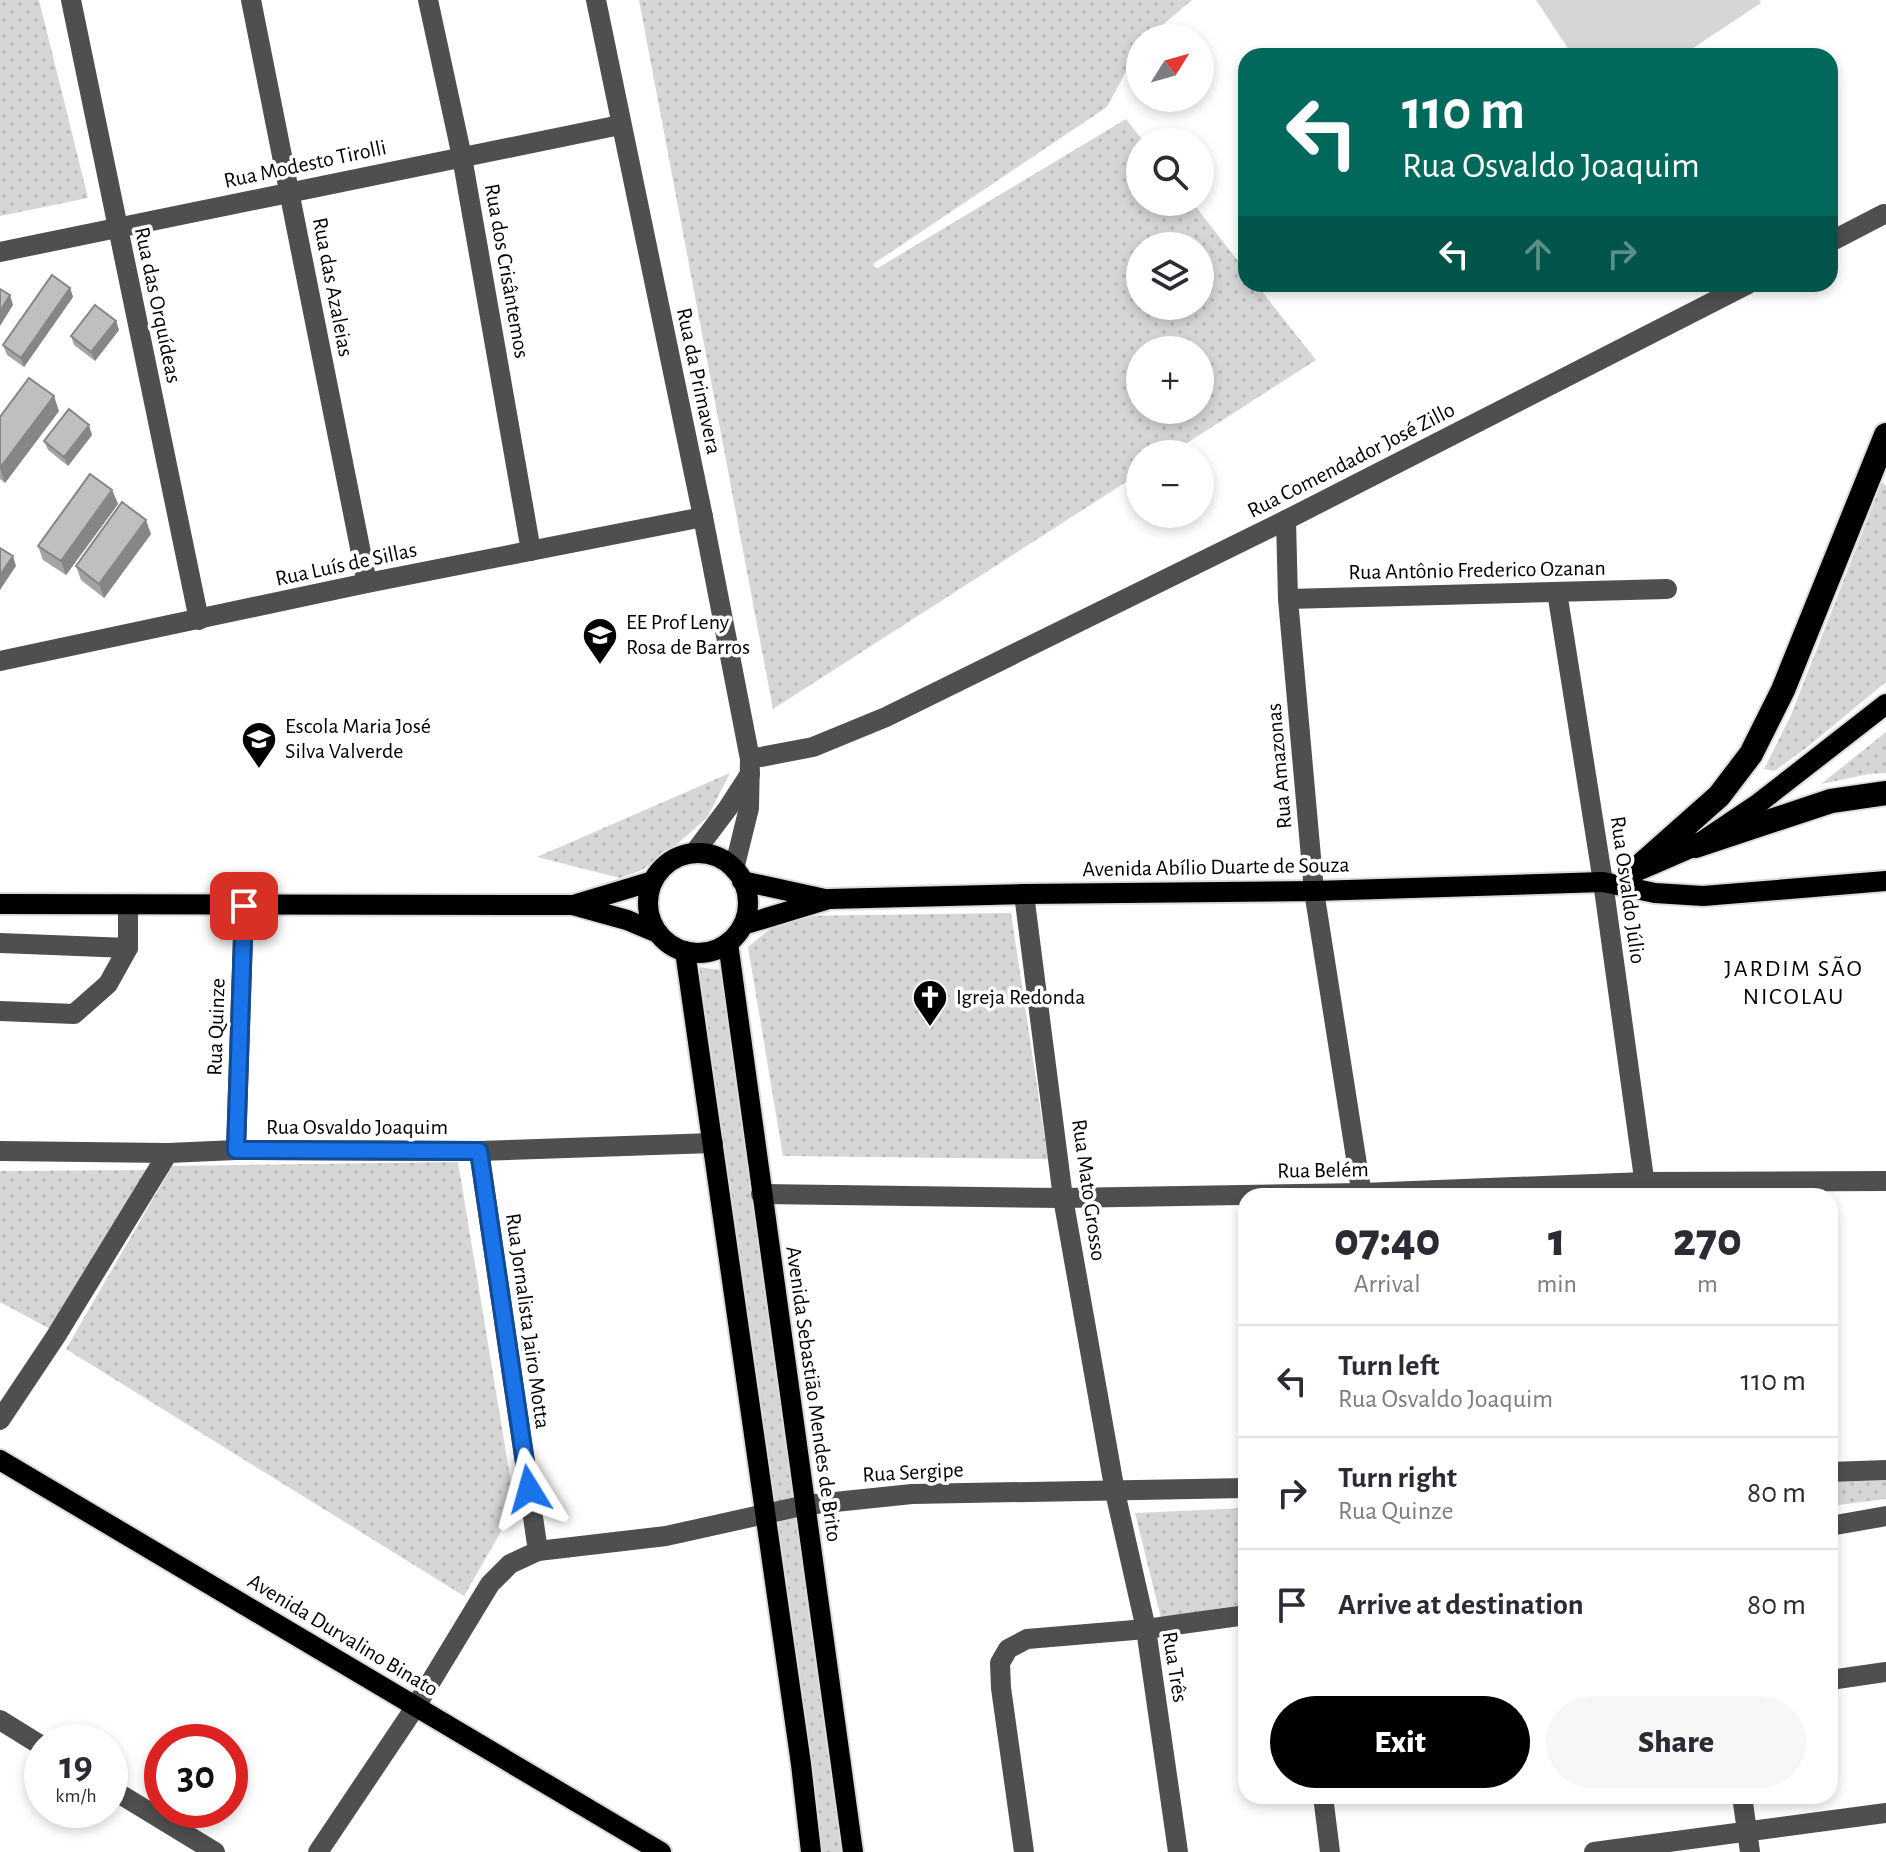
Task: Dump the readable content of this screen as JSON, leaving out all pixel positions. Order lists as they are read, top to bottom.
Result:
{
  "streets": {
    "main road": ["Avenida Abílio Duarte de Souza", "Avenida Sebastião Mendes de Brito", "Avenida Durvalino Binato"],
    "street": [
      "Rua Modesto Tirolli",
      "Rua dos Crisântemos",
      "Rua das Azaleias",
      "Rua das Orquídeas",
      "Rua da Primavera",
      "Rua Comendador José Zillo",
      "Rua Luís de Sillas",
      "Rua Antônio Frederico Ozanan",
      "Rua Amazonas",
      "Rua Osvaldo Júlio",
      "Rua Quinze",
      "Rua Osvaldo Joaquim",
      "Rua Belém",
      "Rua Mato Grosso",
      "Rua Jornalista Jairo Motta",
      "Rua Sergipe",
      "Rua Três"
    ]
  },
  "crossings": [
    ["Rua Modesto Tirolli", "Rua dos Crisântemos"],
    ["Rua Modesto Tirolli", "Rua das Azaleias"],
    ["Rua Modesto Tirolli", "Rua das Orquídeas"],
    ["Rua Modesto Tirolli", "Rua da Primavera"],
    ["Rua dos Crisântemos", "Rua Luís de Sillas"],
    ["Rua das Azaleias", "Rua Luís de Sillas"],
    ["Rua das Orquídeas", "Rua Luís de Sillas"],
    ["Rua da Primavera", "Rua Comendador José Zillo"],
    ["Rua da Primavera", "Rua Luís de Sillas"],
    ["Rua da Primavera", "Avenida Abílio Duarte de Souza"],
    ["Rua da Primavera", "Avenida Sebastião Mendes de Brito"],
    ["Rua Comendador José Zillo", "Rua Amazonas"],
    ["Rua Antônio Frederico Ozanan", "Rua Amazonas"],
    ["Rua Antônio Frederico Ozanan", "Rua Osvaldo Júlio"],
    ["Rua Amazonas", "Avenida Abílio Duarte de Souza"],
    ["Avenida Abílio Duarte de Souza", "Rua Osvaldo Júlio"],
    ["Avenida Abílio Duarte de Souza", "Rua Mato Grosso"],
    ["Avenida Abílio Duarte de Souza", "Avenida Sebastião Mendes de Brito"],
    ["Rua Quinze", "Rua Osvaldo Joaquim"],
    ["Rua Osvaldo Joaquim", "Rua Jornalista Jairo Motta"],
    ["Rua Belém", "Rua Mato Grosso"],
    ["Rua Belém", "Avenida Sebastião Mendes de Brito"],
    ["Rua Mato Grosso", "Rua Sergipe"],
    ["Rua Mato Grosso", "Rua Três"],
    ["Rua Jornalista Jairo Motta", "Rua Sergipe"],
    ["Avenida Sebastião Mendes de Brito", "Rua Sergipe"],
    ["Rua Sergipe", "Rua Três"]
  ],
  "districts": ["JARDIM SÃO NICOLAU"],
  "places": {
    "school or university": ["EE Prof Leny Rosa de Barros", "Escola Maria José Silva Valverde"],
    "church": ["Igreja Redonda"]
  },
  "north": "top right",
  "page": {
    "map_buttons": ["+", "−"],
    "turn": ["110 m", "Rua Osvaldo Joaquim"],
    "eta": [
      "07:40",
      "Arrival",
      "1",
      "min",
      "270",
      "m"
    ],
    "list": [
      {
        "name": "Turn left",
        "note": "Rua Osvaldo Joaquim",
        "value": "110 m"
      },
      {
        "name": "Turn right",
        "note": "Rua Quinze",
        "value": "80 m"
      },
      {
        "name": "Arrive at destination",
        "value": "80 m"
      }
    ],
    "buttons": ["Exit", "Share"],
    "speed": "19 km/h",
    "limit": "30"
  }
}
